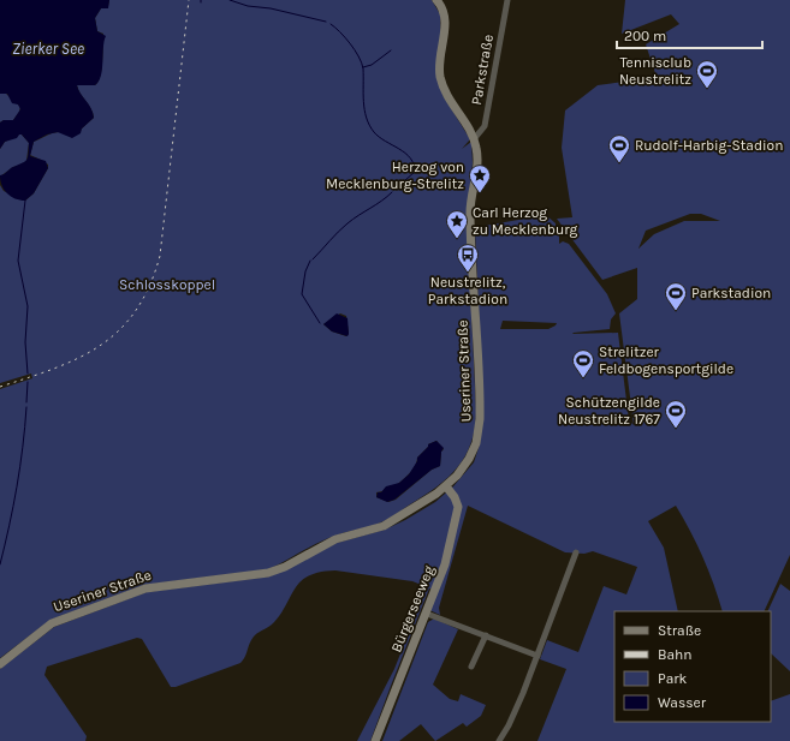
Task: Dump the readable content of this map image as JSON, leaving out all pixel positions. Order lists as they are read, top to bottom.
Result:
{
  "streets": {
    "main road": ["Useriner Straße", "Bürgerseeweg"],
    "street": ["Parkstraße"]
  },
  "crossings": [
    ["Parkstraße", "Useriner Straße"],
    ["Useriner Straße", "Bürgerseeweg"]
  ],
  "water": ["Zierker See"],
  "parks": ["Schlosskoppel"],
  "places": {
    "sports": [
      "Tennisclub Neustrelitz",
      "Rudolf-Harbig-Stadion",
      "Parkstadion",
      "Strelitzer Feldbogensportgilde",
      "Schützengilde Neustrelitz 1767"
    ],
    "place": ["Herzog von Mecklenburg-Strelitz", "Carl Herzog zu Mecklenburg"],
    "bus stop": ["Neustrelitz, Parkstadion"]
  },
  "legend": [
    "Straße",
    "Bahn",
    "Park",
    "Wasser"
  ],
  "scale_bar": "200 m"
}
